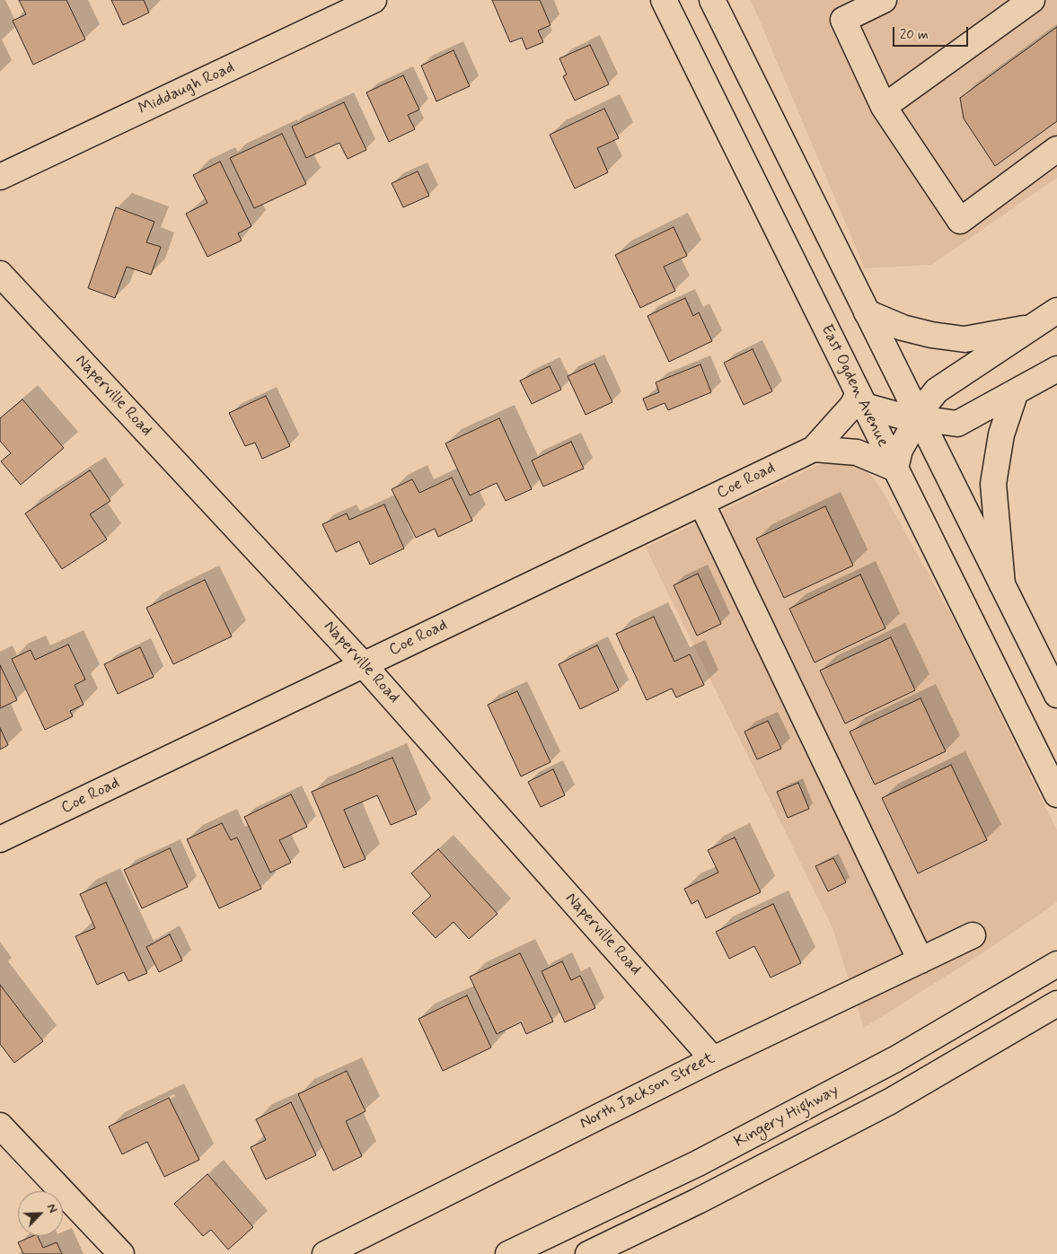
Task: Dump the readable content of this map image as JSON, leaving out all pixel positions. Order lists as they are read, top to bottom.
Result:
{
  "streets": {
    "main road": [
      "Middaugh Road",
      "East Ogden Avenue",
      "Naperville Road",
      "Coe Road",
      "North Jackson Street",
      "Kingery Highway"
    ]
  },
  "crossings": [
    ["East Ogden Avenue", "Coe Road"],
    ["Naperville Road", "Coe Road"],
    ["Naperville Road", "North Jackson Street"]
  ],
  "scale_bar": "20 m",
  "north": "top right"
}
